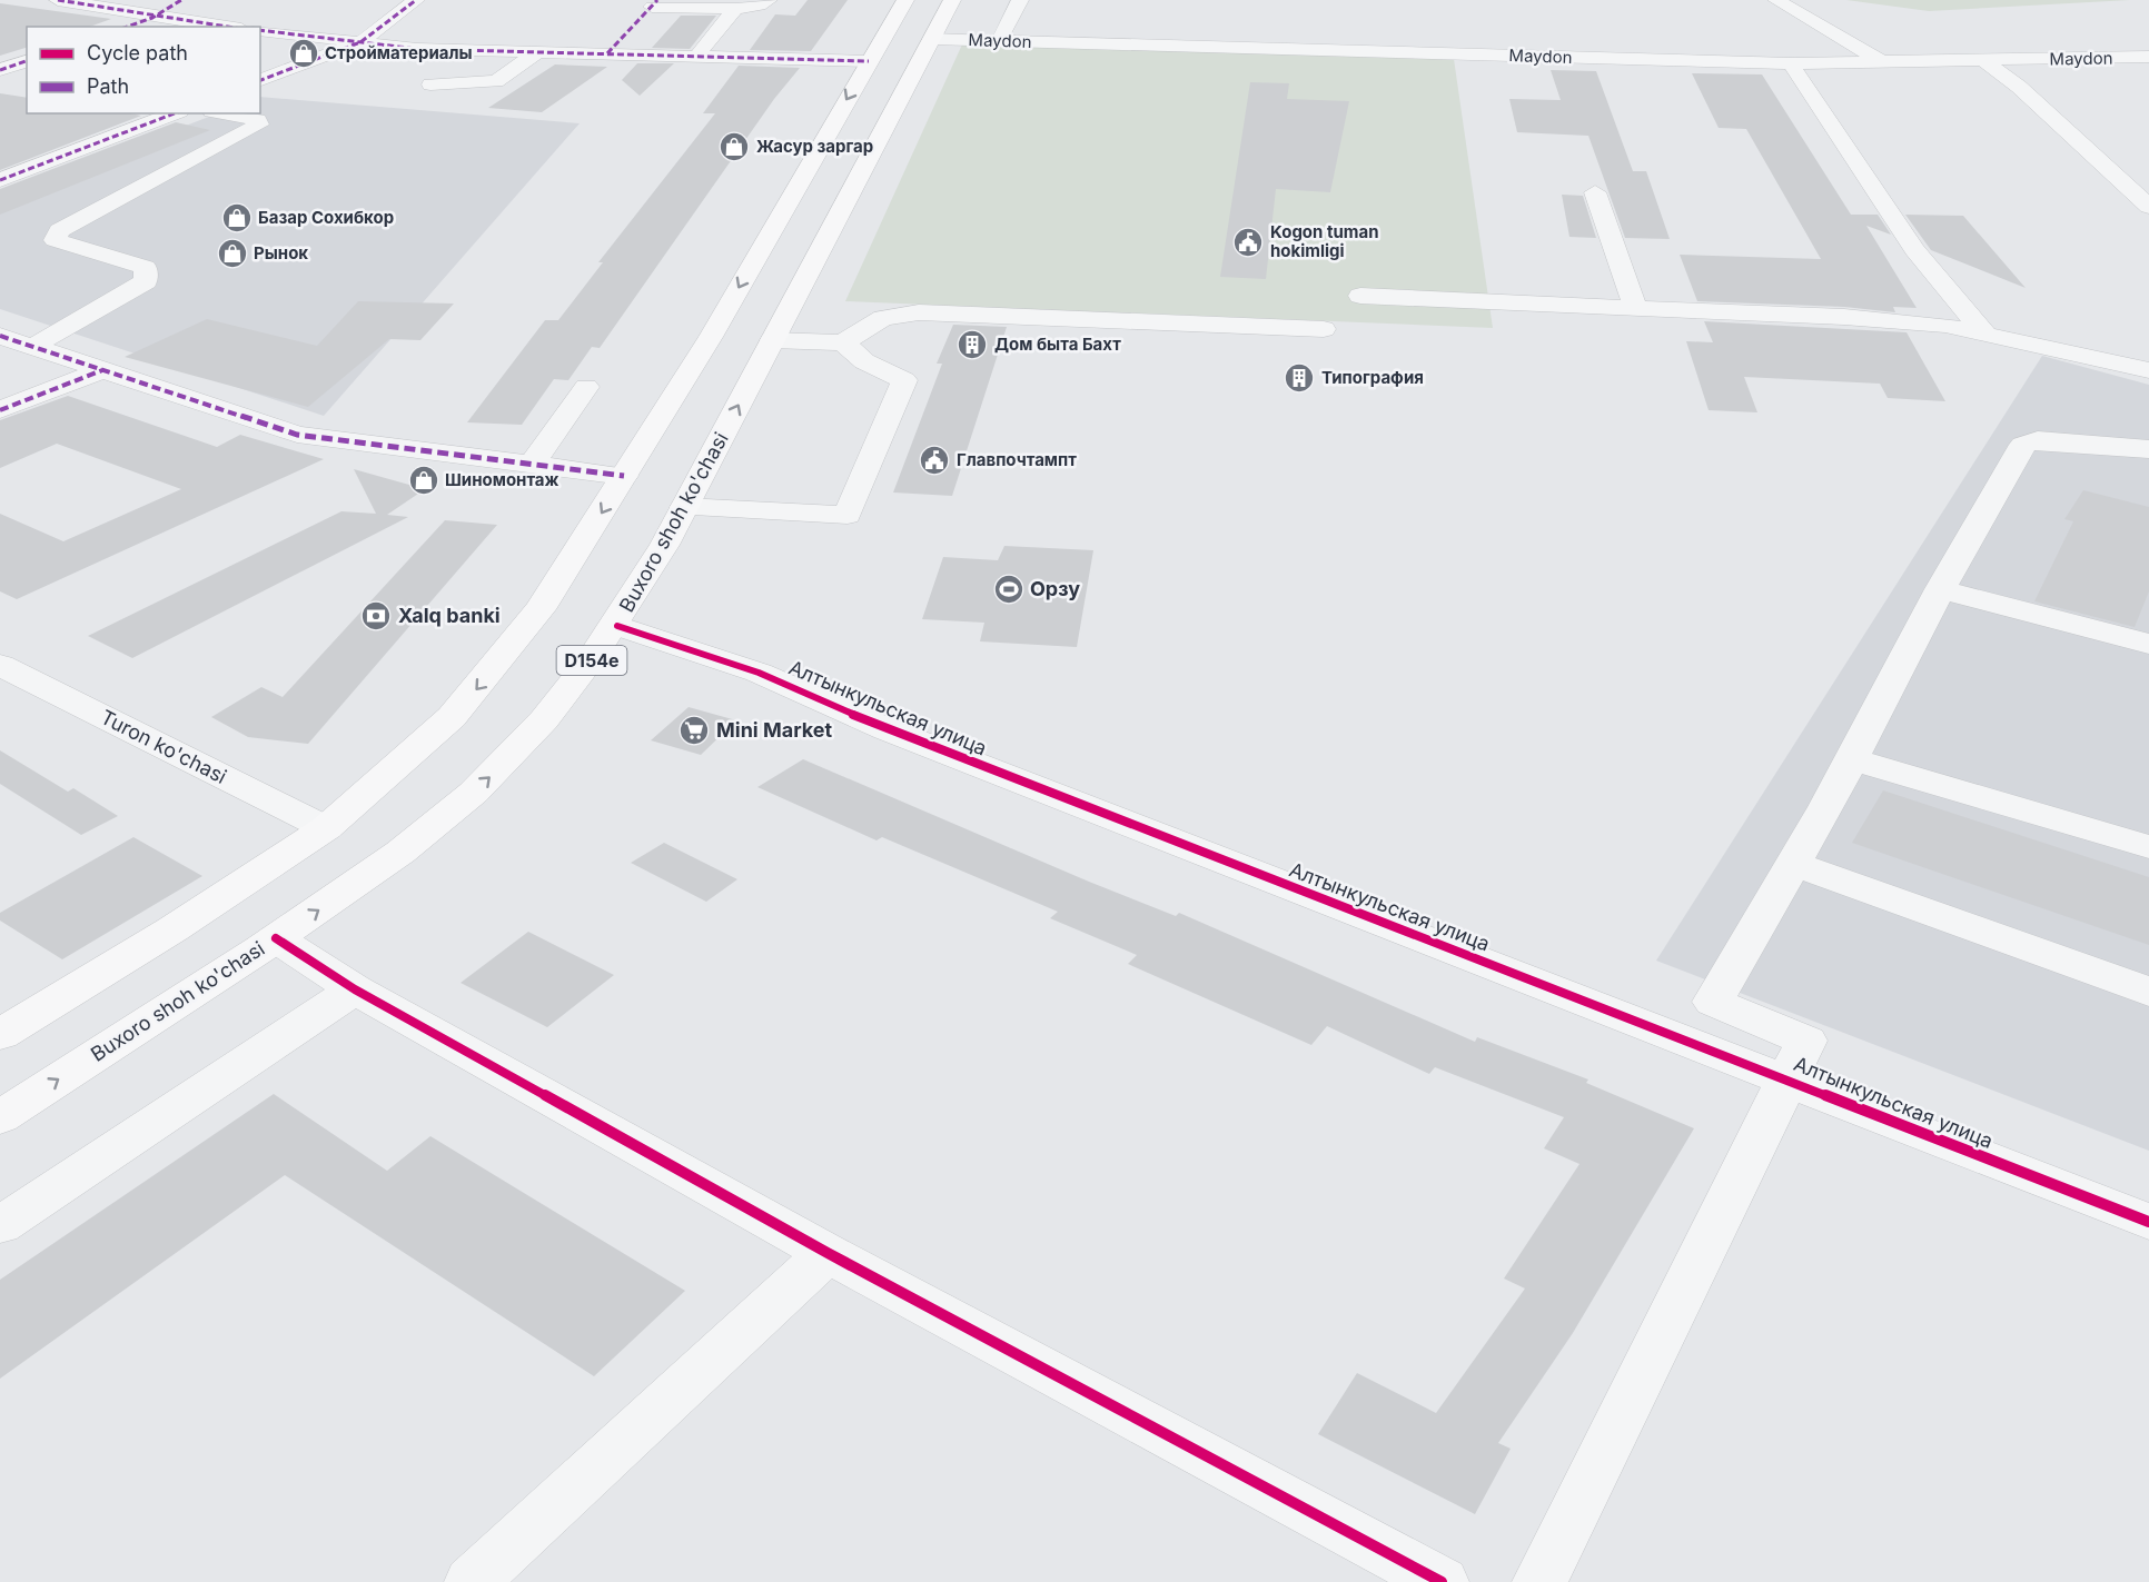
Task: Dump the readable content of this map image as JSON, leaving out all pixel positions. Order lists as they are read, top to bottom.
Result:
{
  "streets": {
    "main road": ["Buxoro shoh ko'chasi", "D154e"],
    "street": ["Maydon", "Алтынкульская улица", "Turon ko'chasi"]
  },
  "crossings": [
    ["Maydon", "Buxoro shoh ko'chasi"],
    ["Buxoro shoh ko'chasi", "Алтынкульская улица"],
    ["Buxoro shoh ko'chasi", "Turon ko'chasi"]
  ],
  "places": {
    "shop": [
      "Стройматериалы",
      "Жасур заргар",
      "Базар Сохибкор",
      "Рынок",
      "Шиномонтаж"
    ],
    "public building": ["Kogon tuman hokimligi", "Главпочтампт"],
    "building": ["Дом быта Бахт", "Типография"],
    "sports": ["Орзу"],
    "bank": ["Xalq banki"],
    "supermarket": ["Mini Market"]
  },
  "legend": ["Cycle path", "Path"]
}
